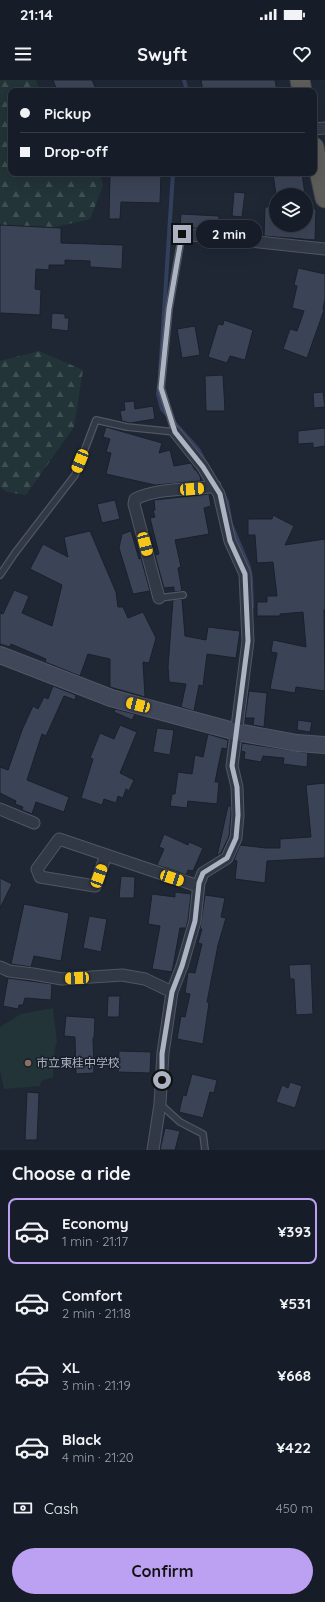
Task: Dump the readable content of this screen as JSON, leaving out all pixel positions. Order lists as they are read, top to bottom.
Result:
{
  "places": ["市立東桂中学校"],
  "page": {
    "status": "21:14",
    "header": "Swyft",
    "banner": ["Pickup", "Drop-off"],
    "bubble": "2 min",
    "heading": "Choose a ride",
    "list": [
      {
        "name": "Economy",
        "note": "1 min · 21:17",
        "value": "¥393"
      },
      {
        "name": "Comfort",
        "note": "2 min · 21:18",
        "value": "¥531"
      },
      {
        "name": "XL",
        "note": "3 min · 21:19",
        "value": "¥668"
      },
      {
        "name": "Black",
        "note": "4 min · 21:20",
        "value": "¥422"
      }
    ],
    "pay": ["Cash", "450 m"],
    "buttons": "Confirm"
  }
}
